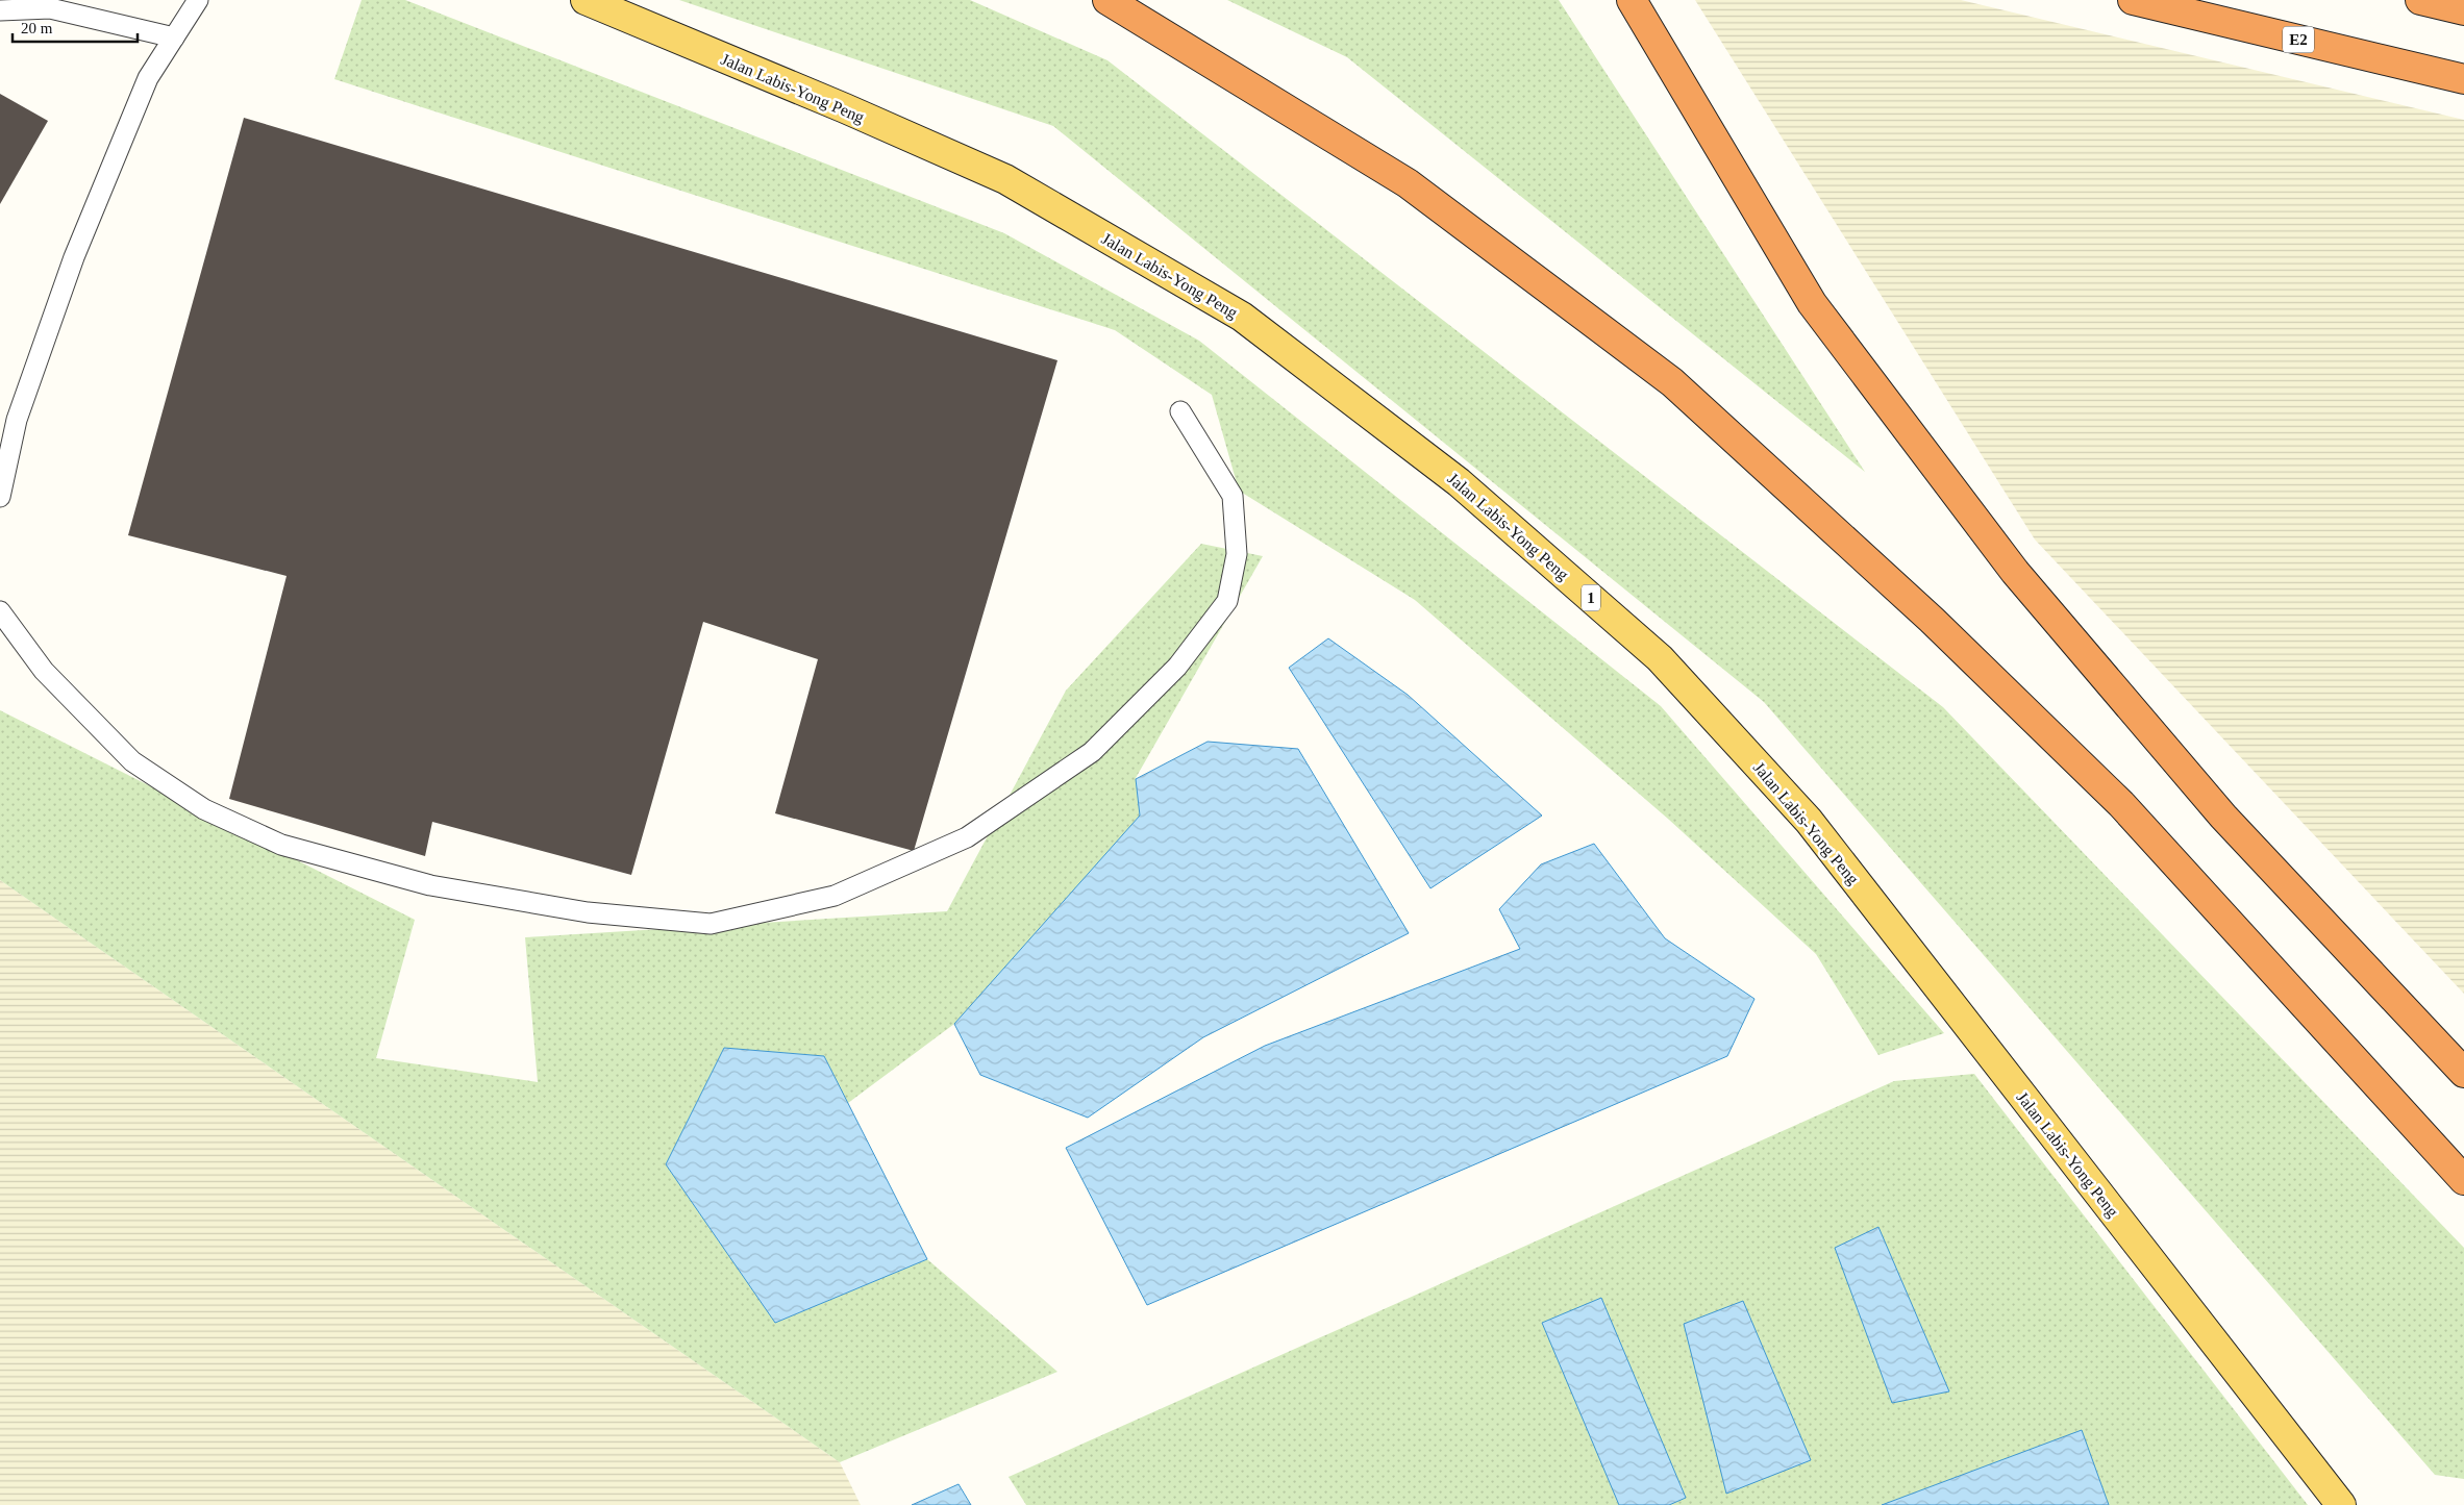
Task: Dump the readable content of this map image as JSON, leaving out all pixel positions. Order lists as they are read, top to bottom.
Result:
{
  "streets": {
    "highway": ["E2"],
    "main road": ["Jalan Labis-Yong Peng", "1"]
  },
  "scale_bar": "20 m"
}
